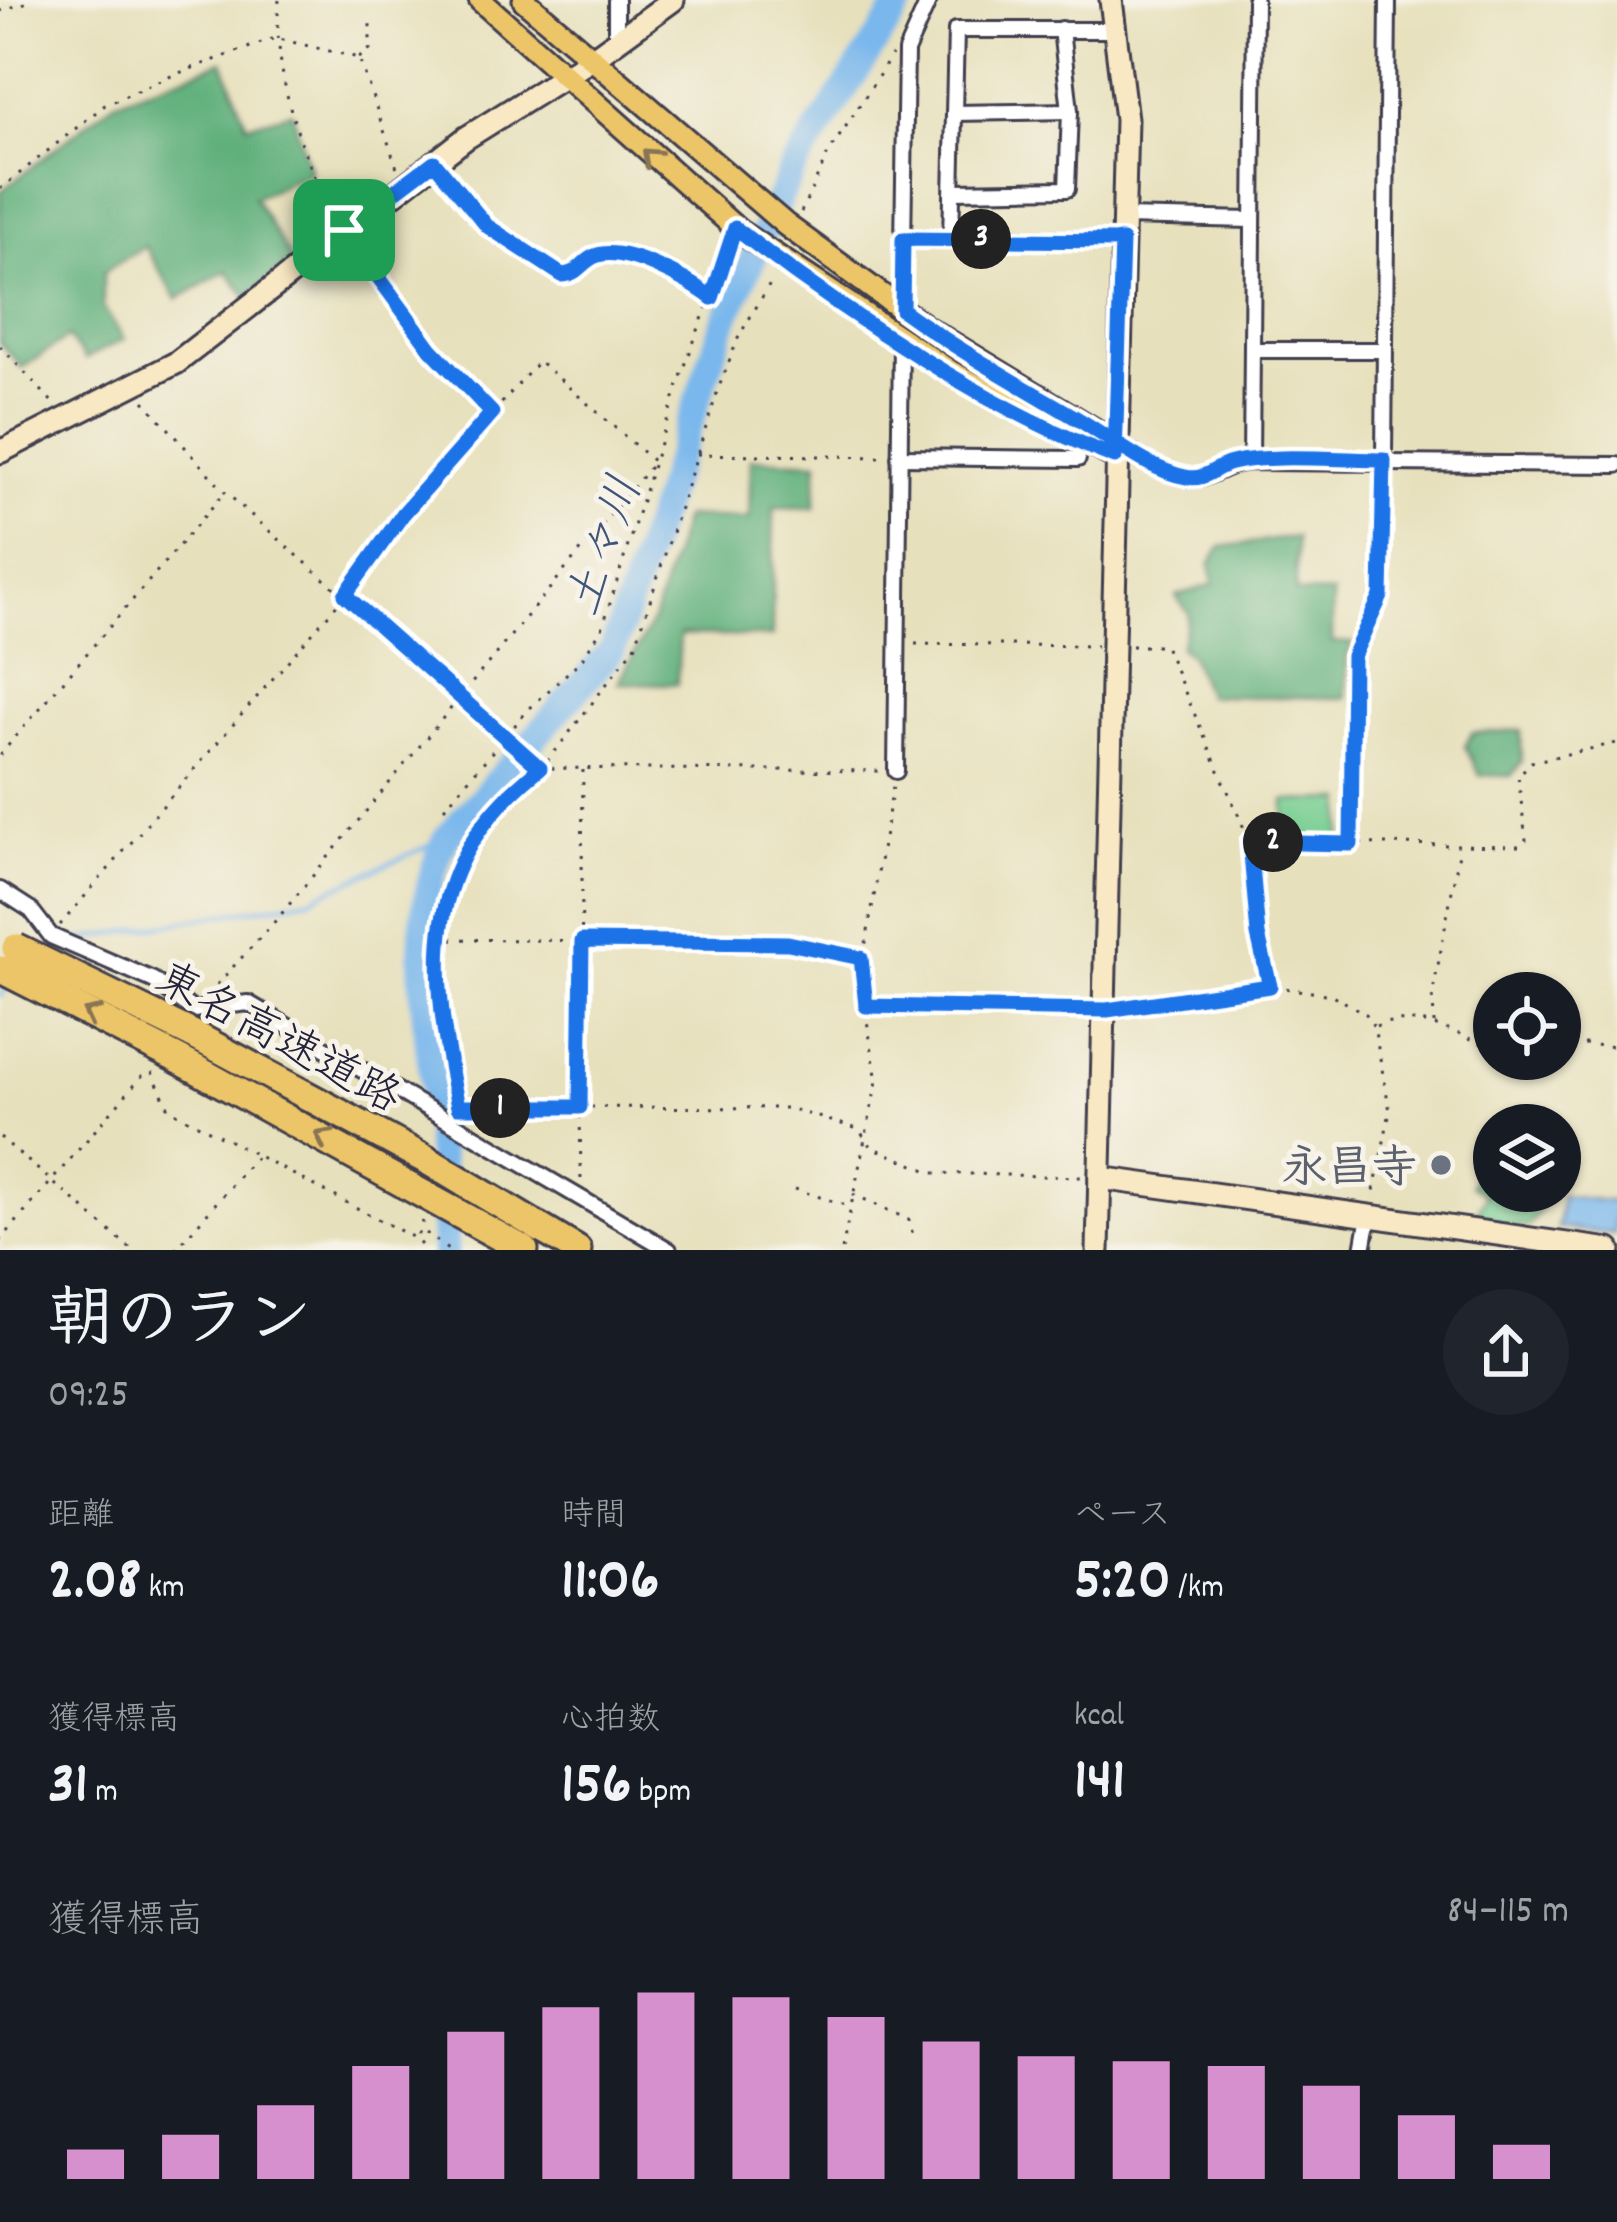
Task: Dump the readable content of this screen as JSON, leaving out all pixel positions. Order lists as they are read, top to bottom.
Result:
{
  "streets": {
    "highway": ["東名高速道路"]
  },
  "water": ["土々川"],
  "places": ["永昌寺"],
  "page": {
    "pins": ["3", "2", "1"],
    "heading": ["朝のラン", "09:25"],
    "stats": [
      ["距離", "2.08 km"],
      ["時間", "11:06"],
      ["ペース", "5:20 /km"],
      ["獲得標高", "31 m"],
      ["心拍数", "156 bpm"],
      ["kcal", "141"]
    ],
    "chart": ["獲得標高", "84–115 m"]
  }
}
